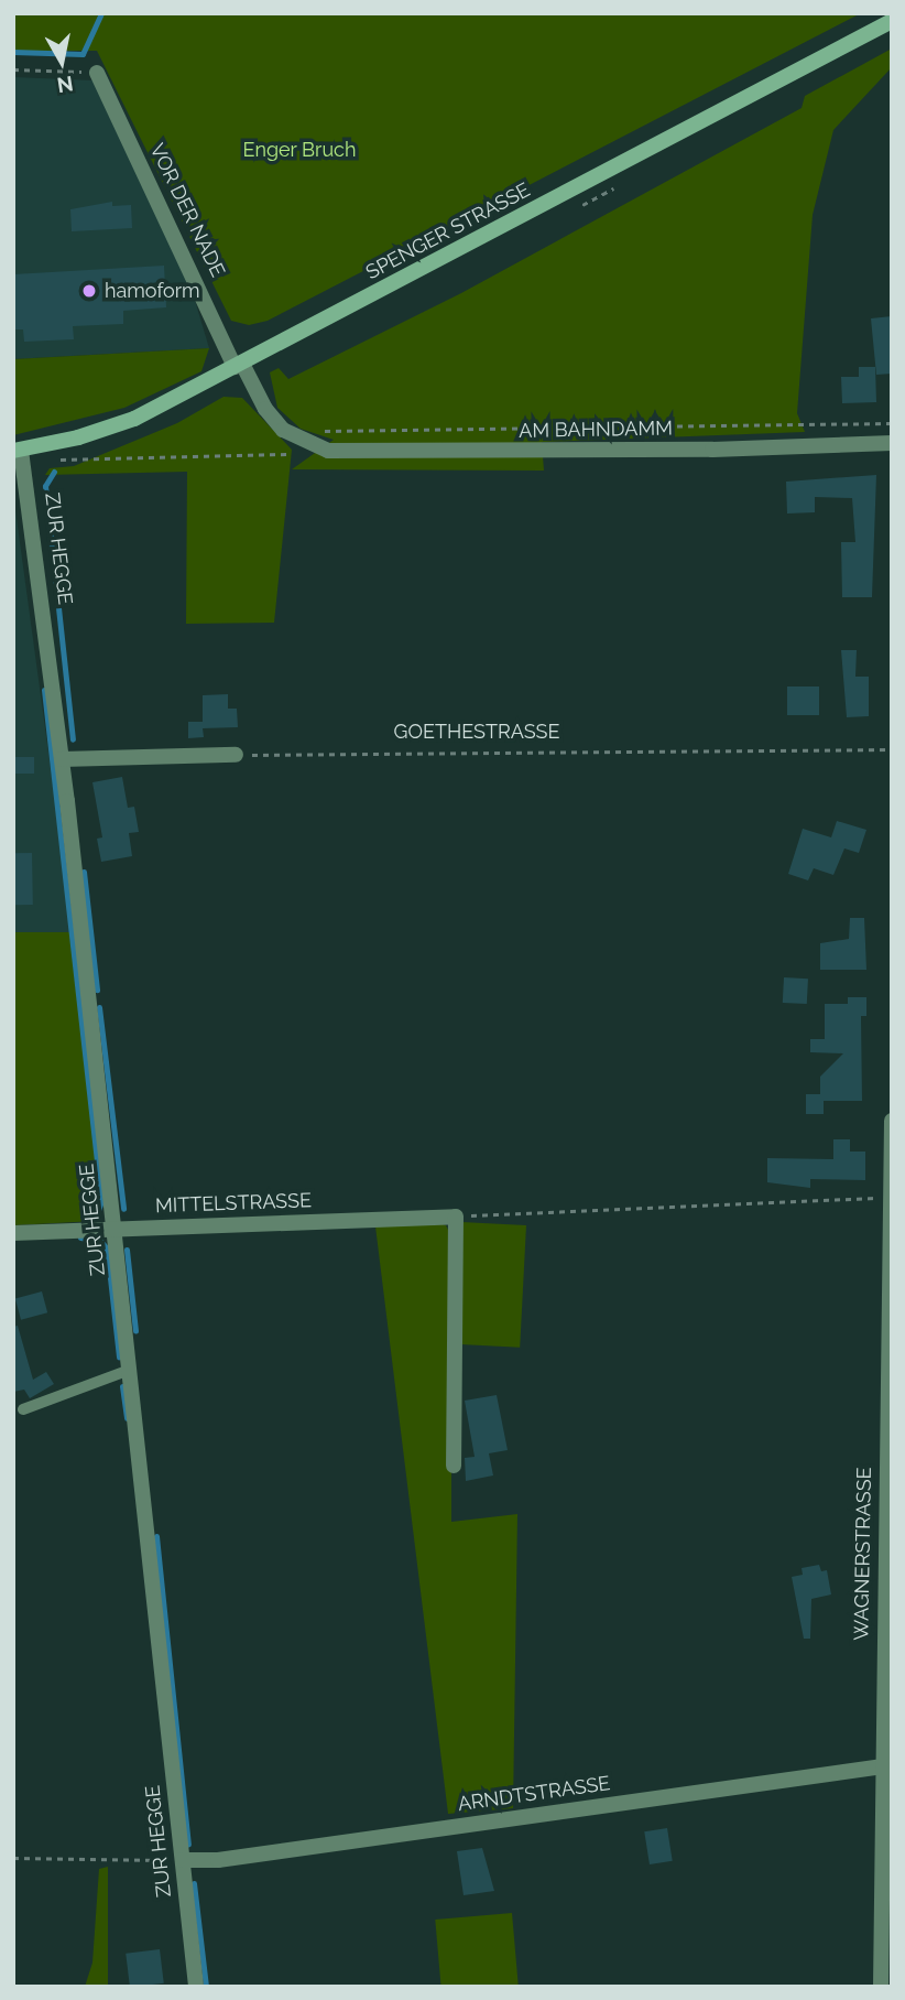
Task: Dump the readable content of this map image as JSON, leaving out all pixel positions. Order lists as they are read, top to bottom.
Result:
{
  "streets": {
    "street": [
      "VOR DER NADE",
      "SPENGER STRASSE",
      "AM BAHNDAMM",
      "ZUR HEGGE",
      "MITTELSTRASSE",
      "WAGNERSTRASSE",
      "ARNDTSTRASSE"
    ],
    "path": ["GOETHESTRASSE"]
  },
  "crossings": [
    ["VOR DER NADE", "SPENGER STRASSE"],
    ["VOR DER NADE", "AM BAHNDAMM"],
    ["SPENGER STRASSE", "AM BAHNDAMM"],
    ["SPENGER STRASSE", "ZUR HEGGE"],
    ["ZUR HEGGE", "MITTELSTRASSE"],
    ["ZUR HEGGE", "ARNDTSTRASSE"],
    ["WAGNERSTRASSE", "ARNDTSTRASSE"]
  ],
  "parks": ["Enger Bruch"],
  "places": ["hamoform"],
  "north": "bottom"
}
